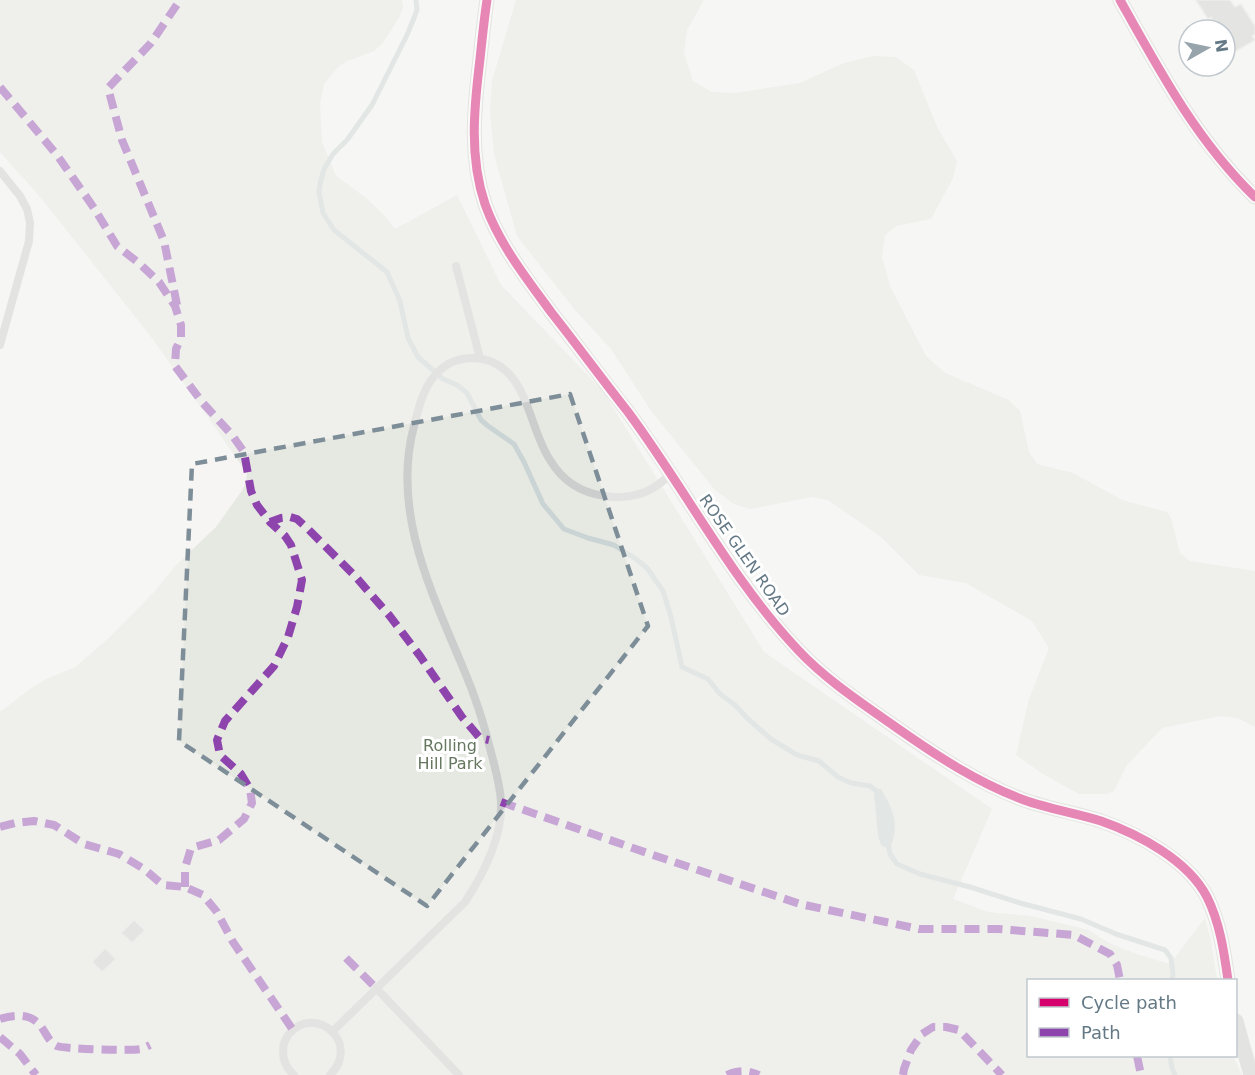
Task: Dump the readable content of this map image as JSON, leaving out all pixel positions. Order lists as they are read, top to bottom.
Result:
{
  "streets": {
    "street": ["ROSE GLEN ROAD"]
  },
  "parks": ["Rolling Hill Park"],
  "legend": ["Cycle path", "Path"],
  "north": "right"
}
